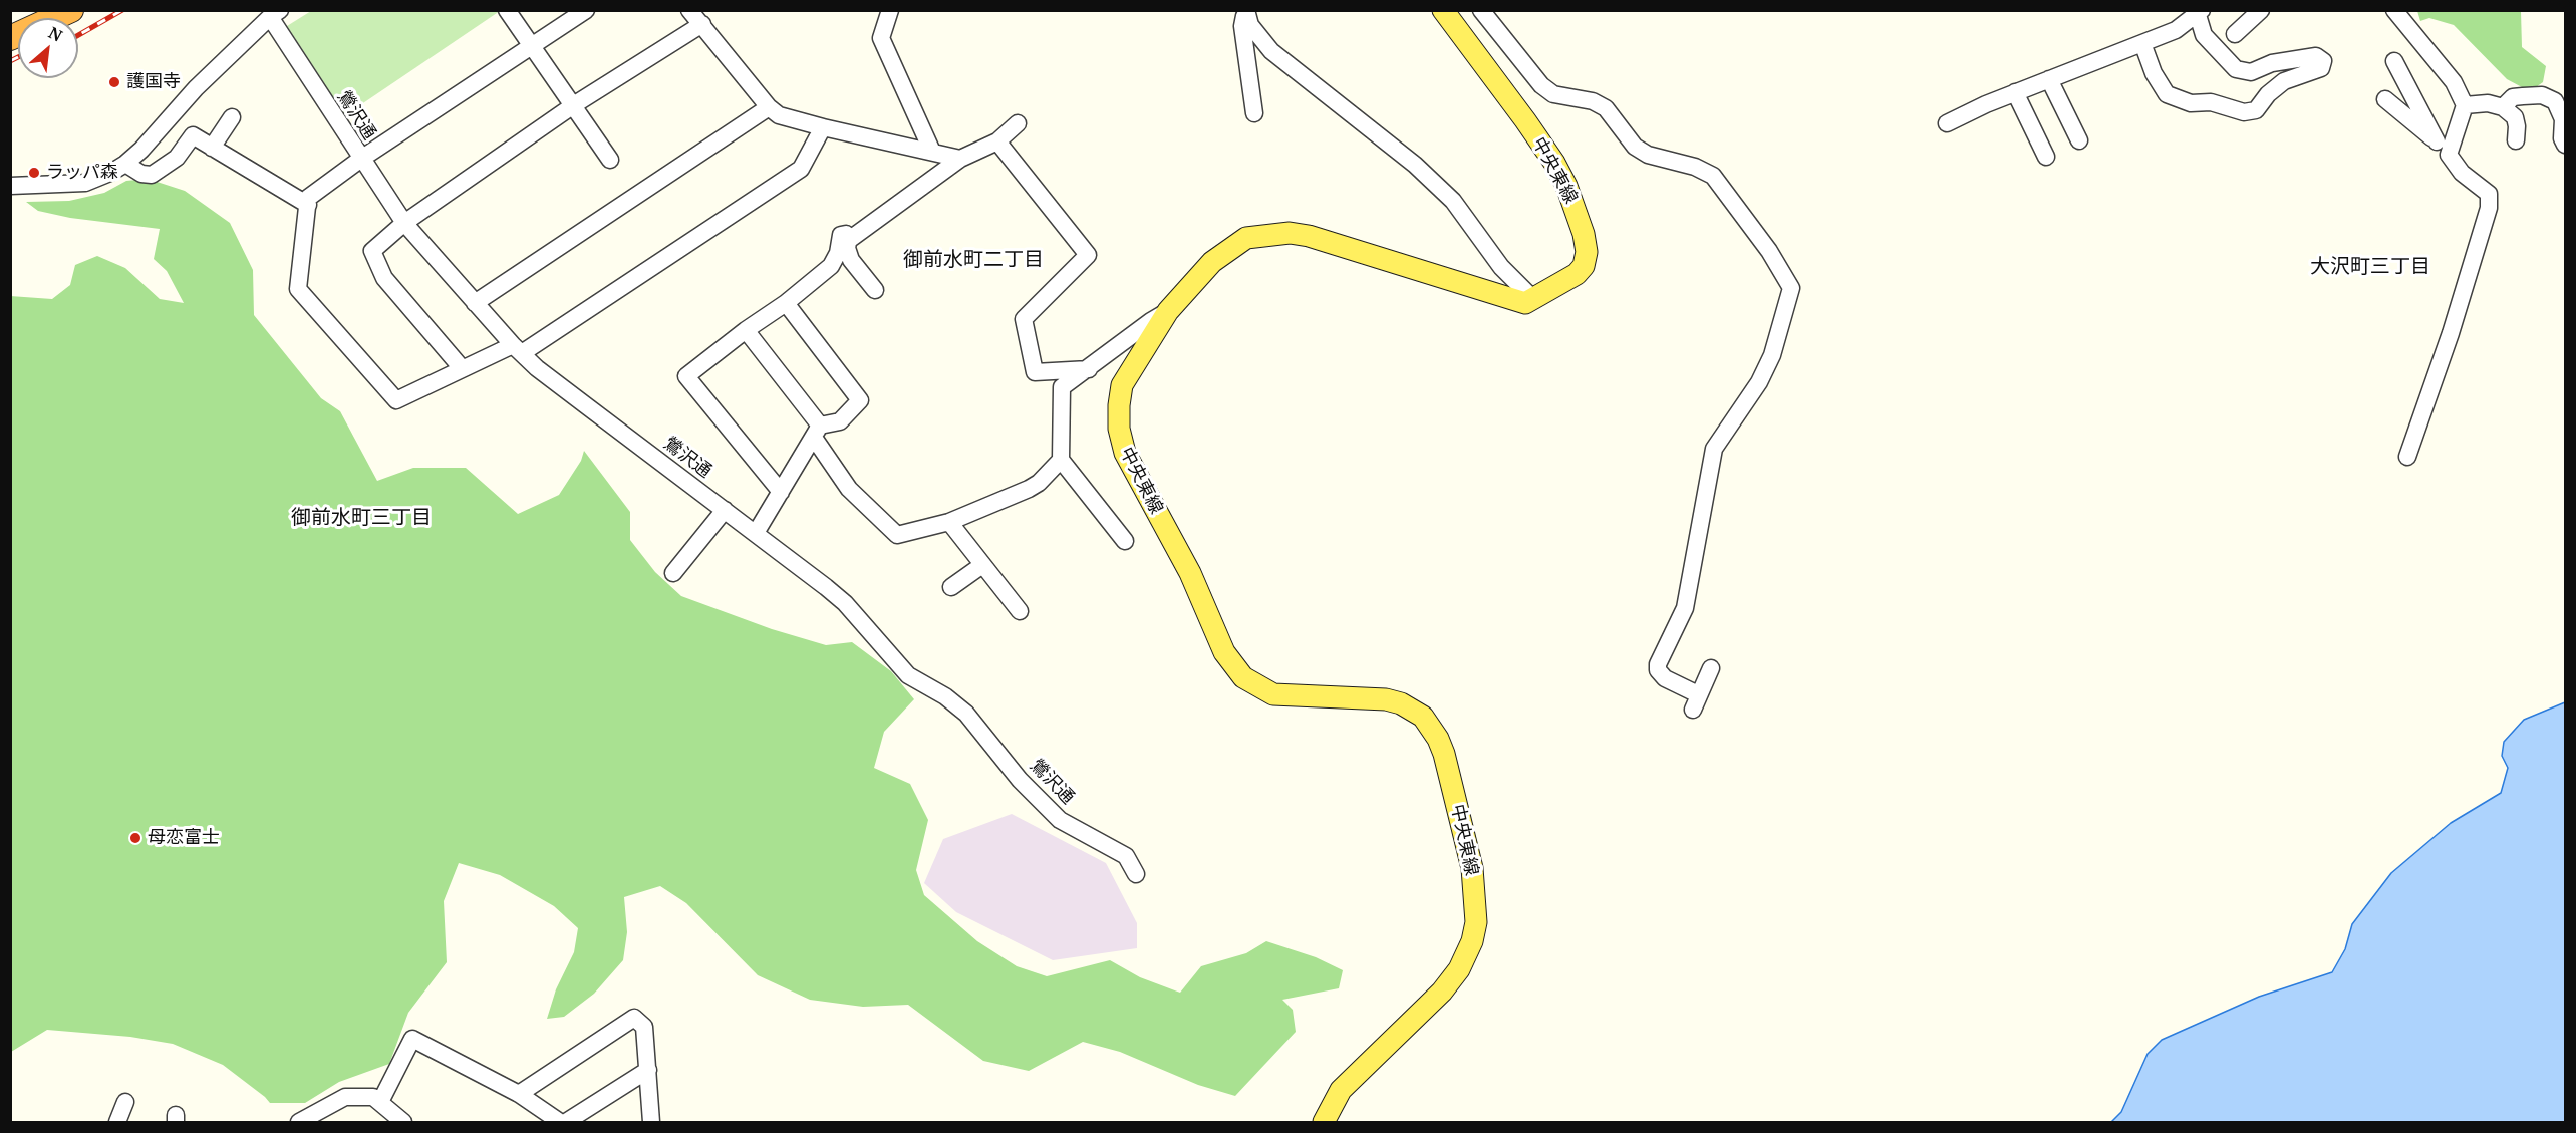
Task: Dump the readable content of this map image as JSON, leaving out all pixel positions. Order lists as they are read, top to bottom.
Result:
{
  "streets": {
    "main road": ["中央東線"],
    "street": ["鶯沢通"]
  },
  "districts": ["御前水町二丁目", "大沢町三丁目", "御前水町三丁目"],
  "places": ["護国寺", "ラッパ森", "母恋富士"],
  "north": "top right"
}
